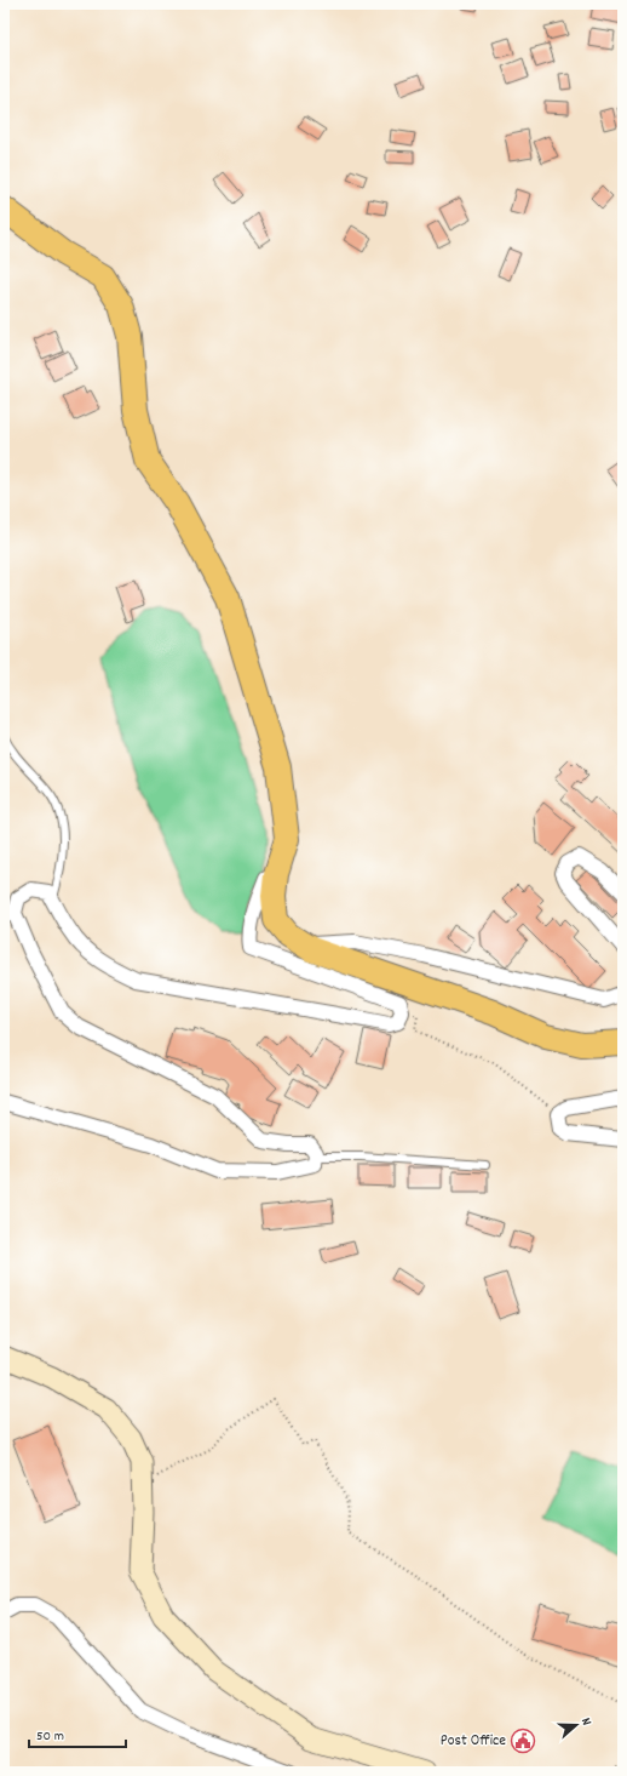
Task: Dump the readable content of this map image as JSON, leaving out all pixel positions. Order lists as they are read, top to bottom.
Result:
{
  "places": {
    "public building": ["Post Office"]
  },
  "scale_bar": "50 m",
  "north": "right"
}
